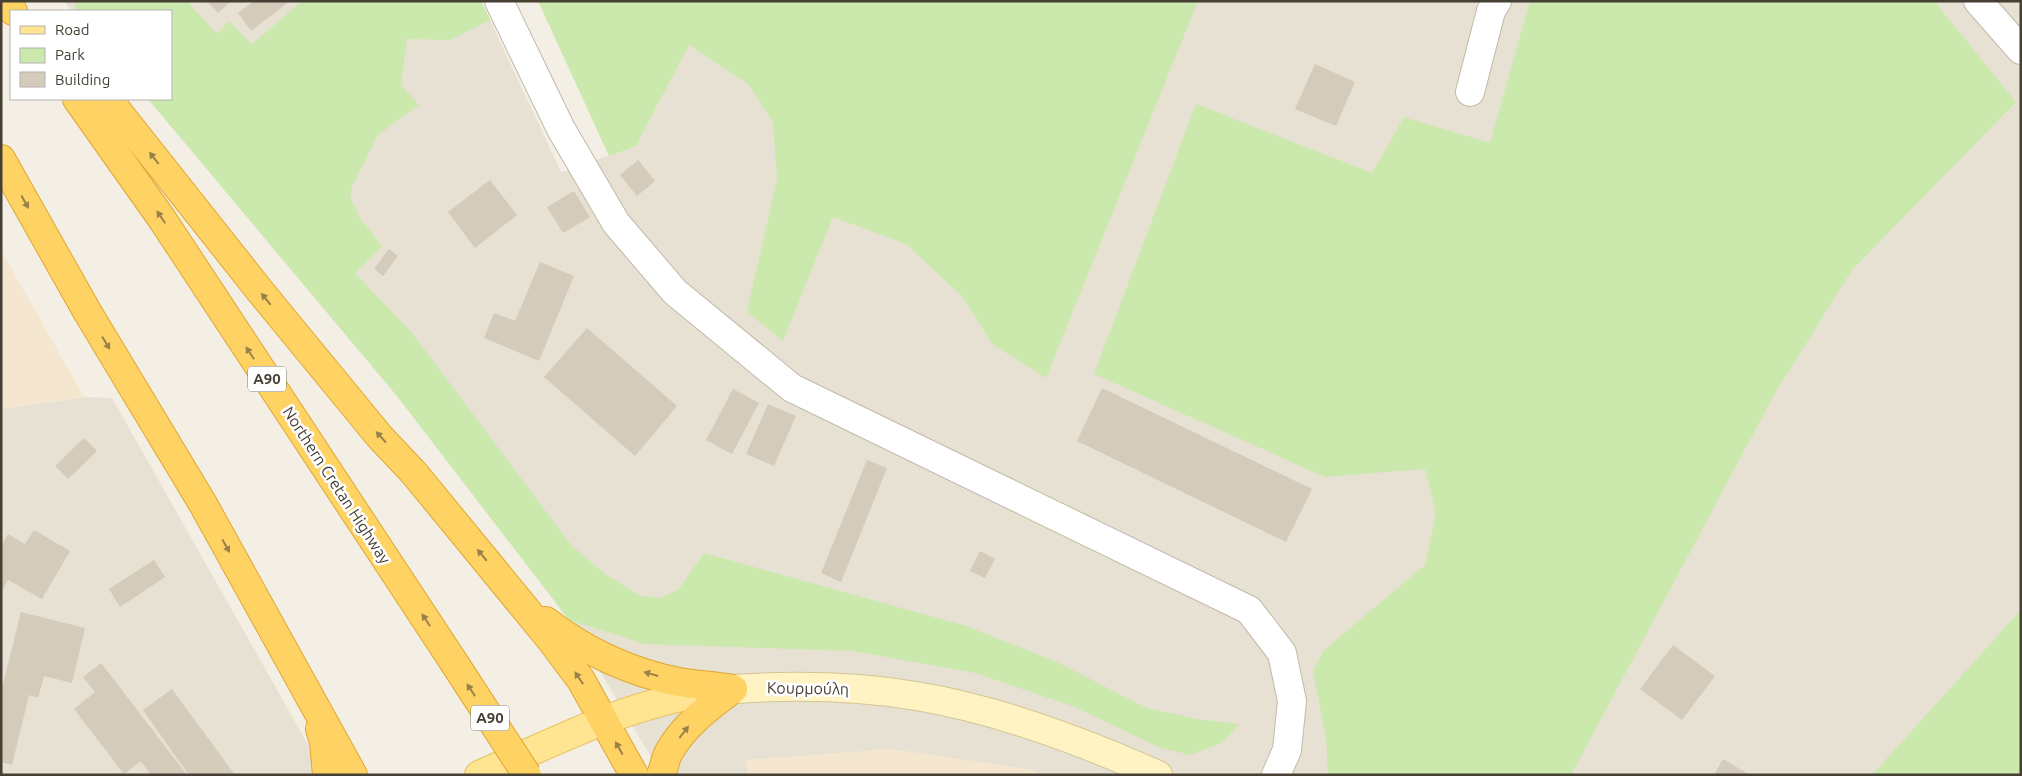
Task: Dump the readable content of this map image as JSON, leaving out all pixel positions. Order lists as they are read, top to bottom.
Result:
{
  "streets": {
    "highway": ["Α90", "Northern Cretan Highway"],
    "main road": ["Κουρμούλη"]
  },
  "legend": ["Road", "Park", "Building"]
}
